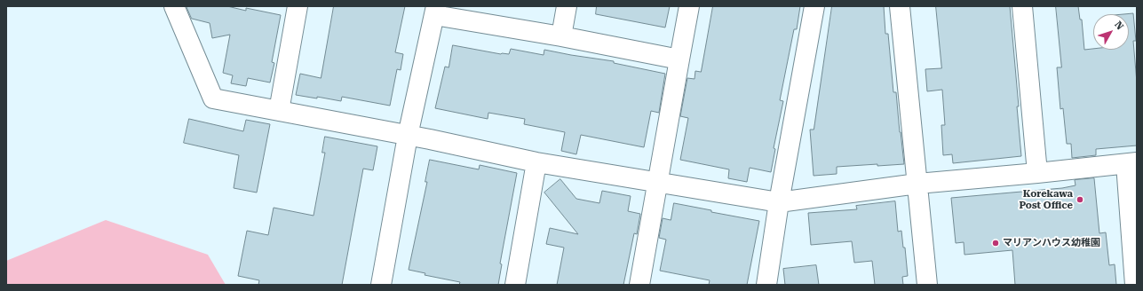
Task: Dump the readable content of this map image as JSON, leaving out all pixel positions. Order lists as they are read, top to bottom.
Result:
{
  "places": ["Korekawa Post Office", "マリアンハウス幼稚園"],
  "north": "top right"
}
